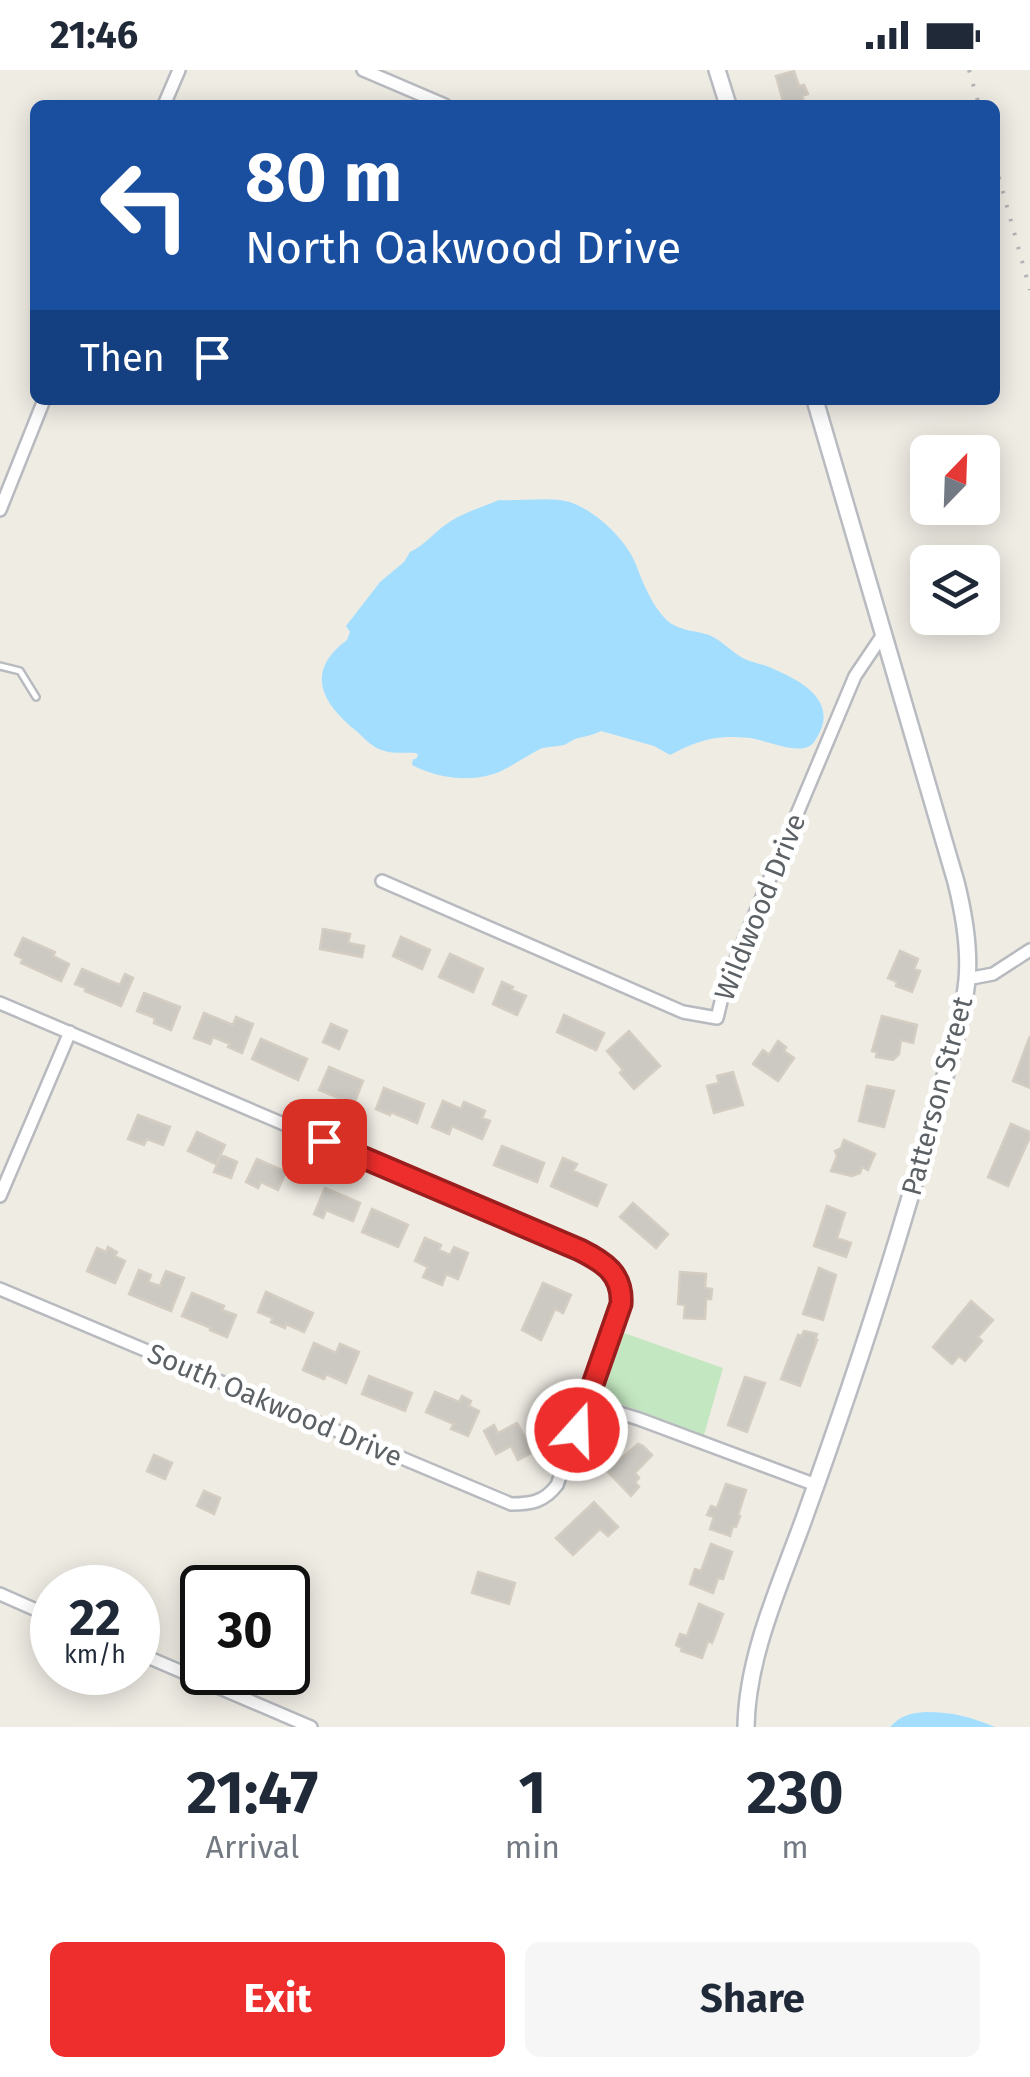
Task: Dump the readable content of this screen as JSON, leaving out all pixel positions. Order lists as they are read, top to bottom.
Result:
{
  "streets": {
    "street": ["Wildwood Drive", "Patterson Street", "South Oakwood Drive"]
  },
  "crossings": [
    ["Wildwood Drive", "Patterson Street"]
  ],
  "north": "top right",
  "page": {
    "status": "21:46",
    "turn": ["80 m", "North Oakwood Drive"],
    "then": "Then",
    "speed": "22 km/h",
    "limit": "30",
    "eta": [
      "21:47",
      "Arrival",
      "1",
      "min",
      "230",
      "m"
    ],
    "buttons": ["Exit", "Share"]
  }
}
